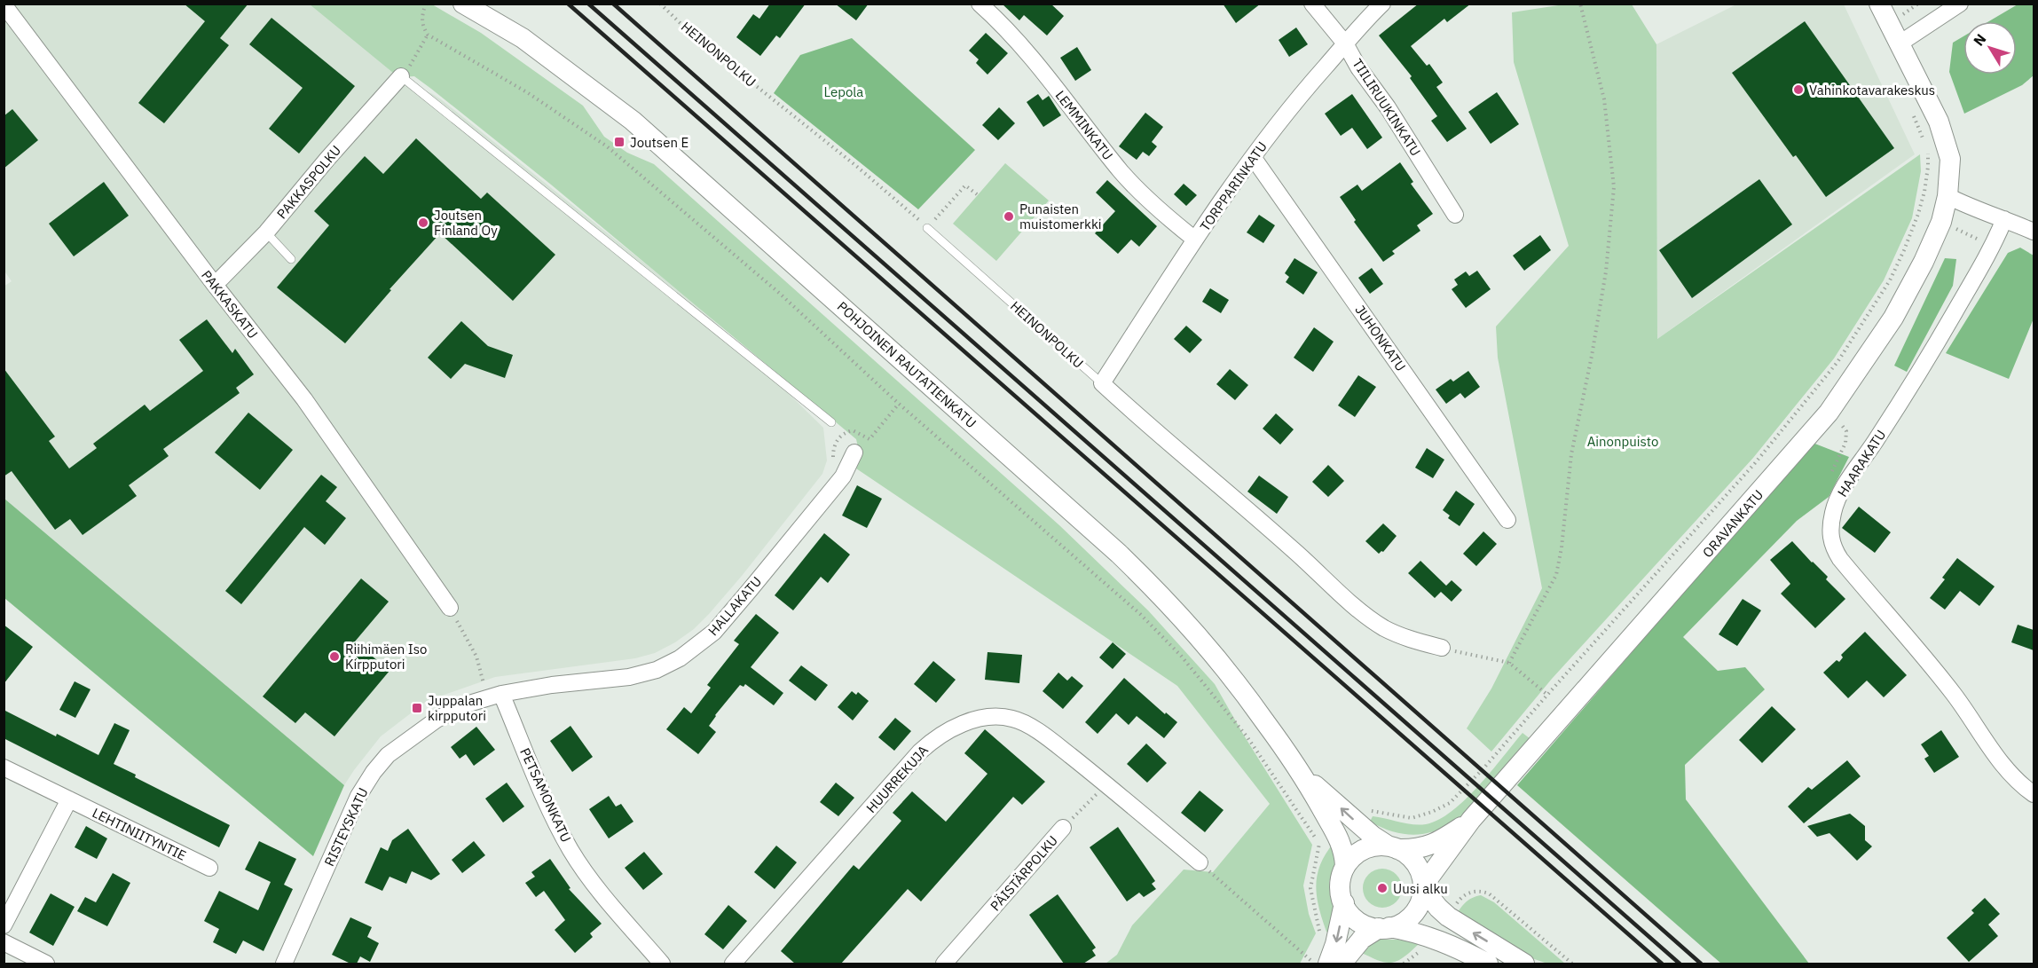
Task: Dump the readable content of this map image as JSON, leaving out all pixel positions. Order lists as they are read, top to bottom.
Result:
{
  "streets": {
    "street": [
      "HEINONPOLKU",
      "TIILIRUUKINKATU",
      "LEMMINKATU",
      "PAKKASPOLKU",
      "TORPPARINKATU",
      "PAKKASKATU",
      "JUHONKATU",
      "POHJOINEN RAUTATIENKATU",
      "HAARAKATU",
      "ORAVANKATU",
      "HALLAKATU",
      "HUURREKUJA",
      "PETSAMONKATU",
      "RISTEYSKATU",
      "LEHTINIITYNTIE",
      "PÄISTÄRPOLKU"
    ]
  },
  "crossings": [
    ["HEINONPOLKU", "TORPPARINKATU"],
    ["TIILIRUUKINKATU", "TORPPARINKATU"],
    ["LEMMINKATU", "TORPPARINKATU"],
    ["PAKKASPOLKU", "PAKKASKATU"],
    ["TORPPARINKATU", "JUHONKATU"],
    ["POHJOINEN RAUTATIENKATU", "ORAVANKATU"],
    ["HALLAKATU", "PETSAMONKATU"],
    ["HALLAKATU", "RISTEYSKATU"],
    ["HUURREKUJA", "PÄISTÄRPOLKU"],
    ["PETSAMONKATU", "RISTEYSKATU"]
  ],
  "parks": ["Lepola", "Ainonpuisto"],
  "places": {
    "other": [
      "Vahinkotavarakeskus",
      "Punaisten muistomerkki",
      "Joutsen Finland Oy",
      "Riihimäen Iso Kirpputori",
      "Uusi alku"
    ],
    "transit": ["Joutsen E", "Juppalan kirpputori"]
  },
  "north": "top left"
}
